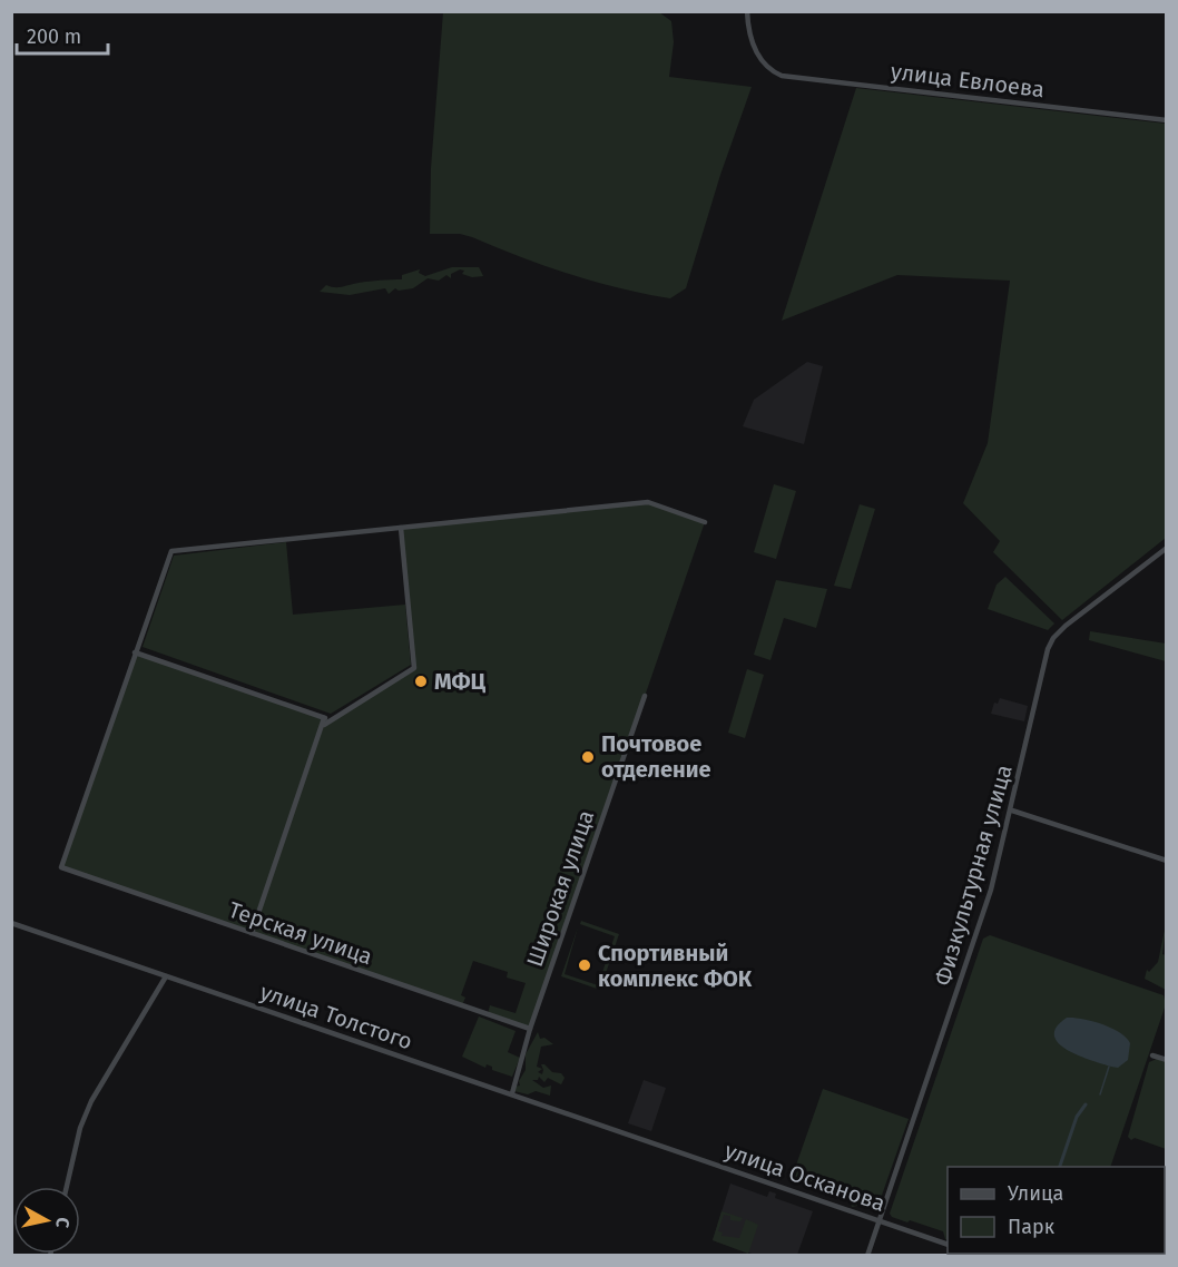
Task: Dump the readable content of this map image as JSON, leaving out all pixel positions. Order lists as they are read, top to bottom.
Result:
{
  "streets": {
    "street": [
      "улица Евлоева",
      "Физкультурная улица",
      "Широкая улица",
      "Терская улица",
      "улица Толстого",
      "улица Осканова"
    ]
  },
  "crossings": [
    ["Физкультурная улица", "улица Осканова"],
    ["Широкая улица", "Терская улица"],
    ["Широкая улица", "улица Толстого"],
    ["улица Толстого", "улица Осканова"]
  ],
  "places": ["МФЦ", "Почтовое отделение", "Спортивный комплекс ФОК"],
  "legend": ["Улица", "Парк"],
  "scale_bar": "200 m",
  "north": "right"
}
